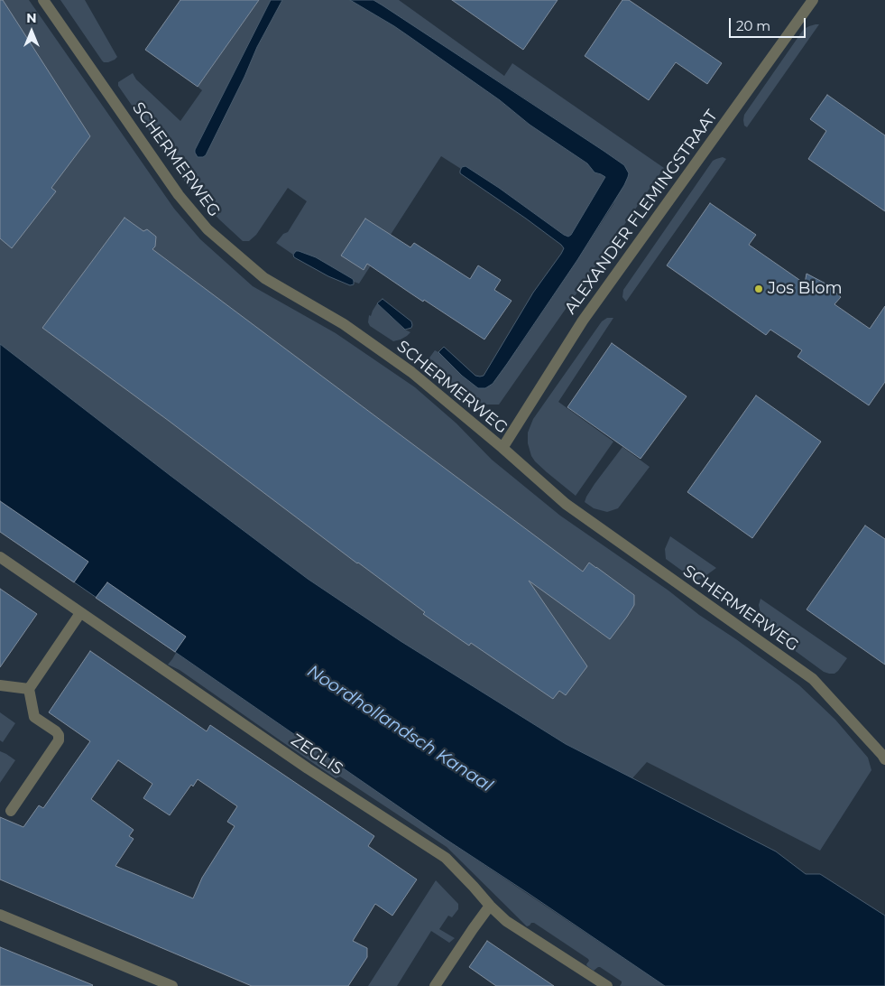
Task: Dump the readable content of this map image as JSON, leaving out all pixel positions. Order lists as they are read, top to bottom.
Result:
{
  "streets": {
    "street": ["SCHERMERWEG", "ALEXANDER FLEMINGSTRAAT", "ZEGLIS"]
  },
  "crossings": [
    ["SCHERMERWEG", "ALEXANDER FLEMINGSTRAAT"]
  ],
  "water": ["Noordhollandsch Kanaal"],
  "places": ["Jos Blom"],
  "scale_bar": "20 m",
  "north": "top"
}
